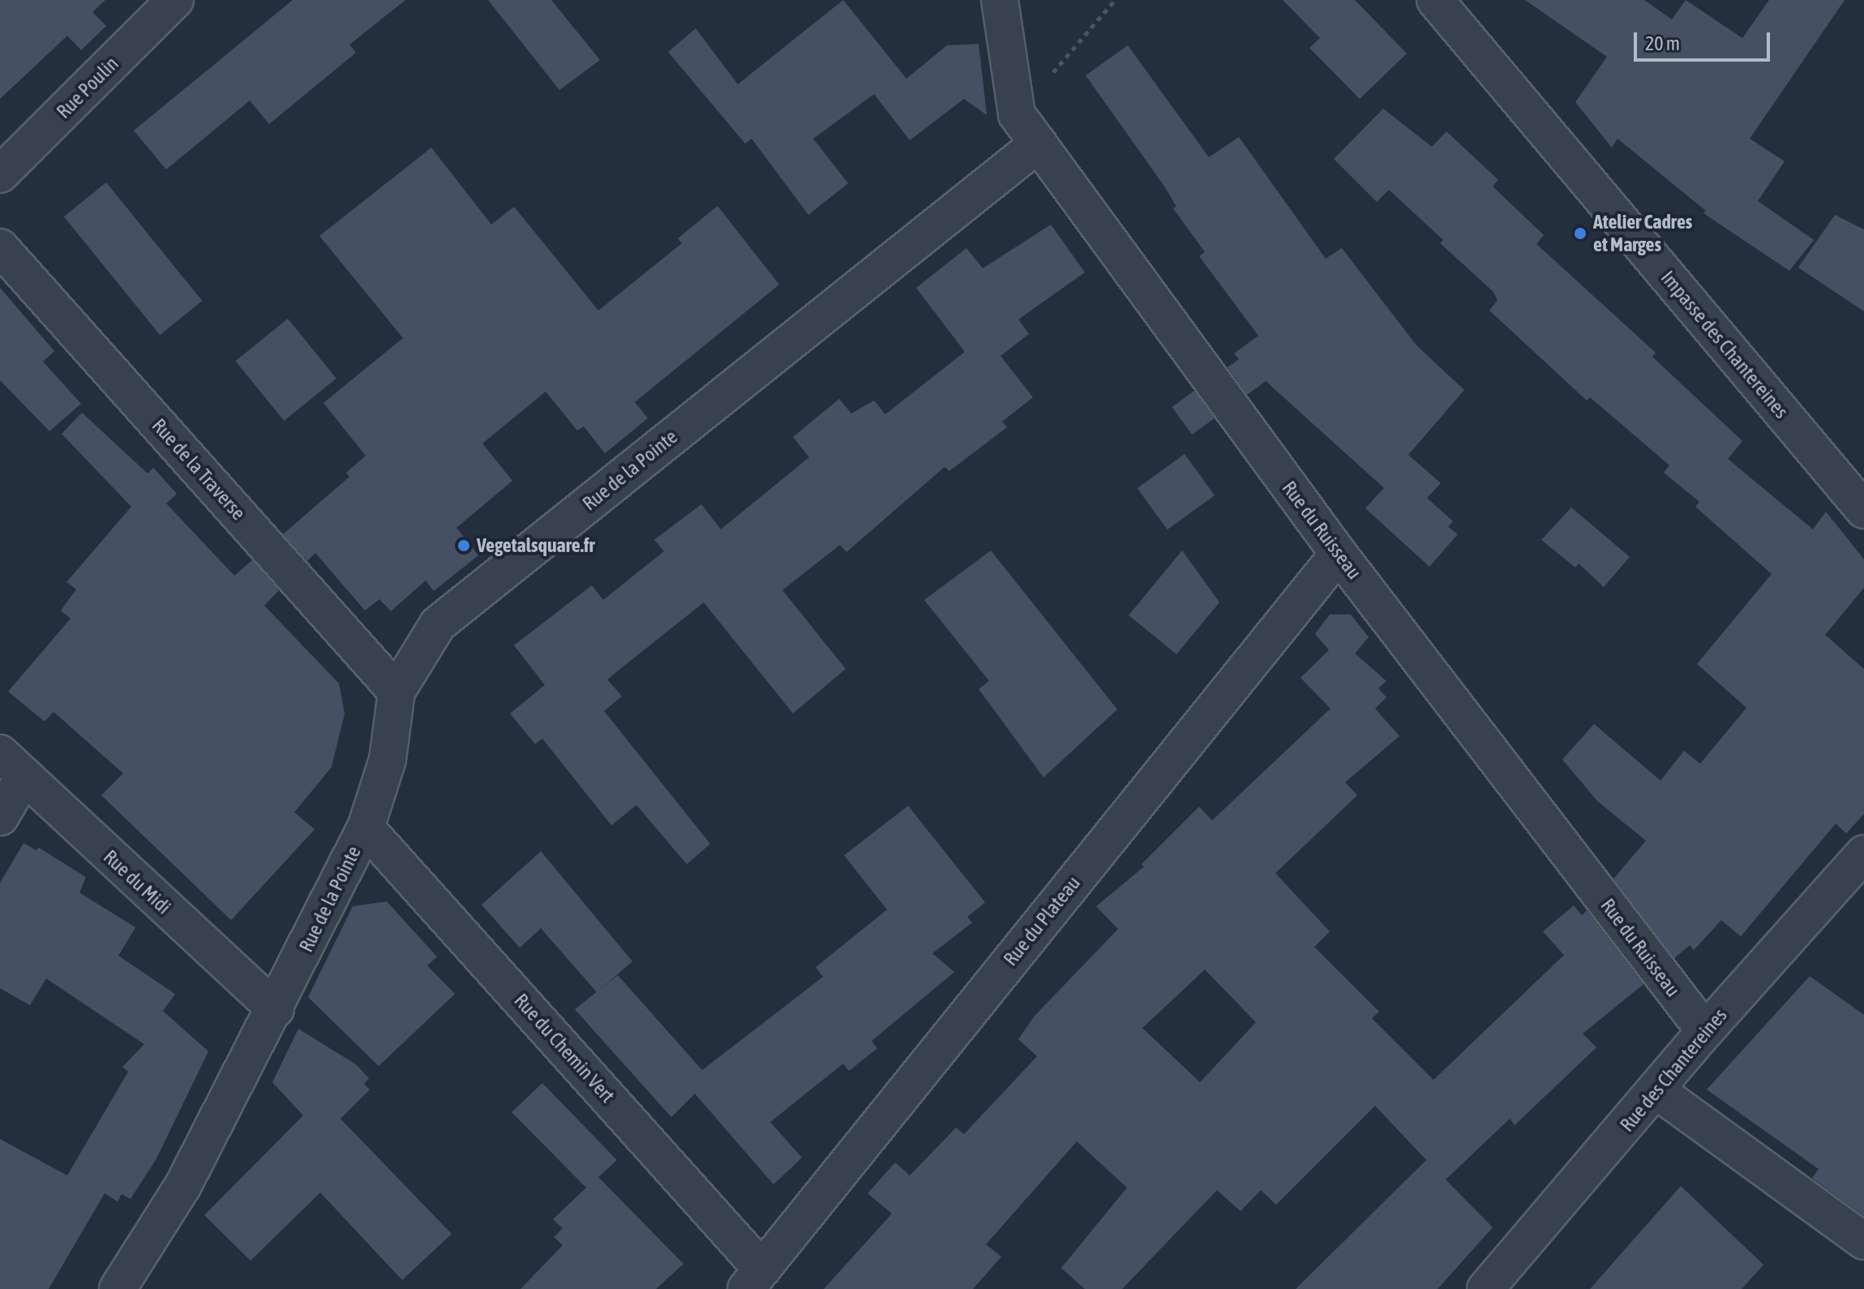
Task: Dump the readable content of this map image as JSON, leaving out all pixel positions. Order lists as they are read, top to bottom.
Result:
{
  "streets": {
    "street": [
      "Rue Poulin",
      "Impasse des Chantereines",
      "Rue de la Traverse",
      "Rue de la Pointe",
      "Rue du Ruisseau",
      "Rue du Midi",
      "Rue du Plateau",
      "Rue du Chemin Vert",
      "Rue des Chantereines"
    ]
  },
  "crossings": [
    ["Rue de la Traverse", "Rue de la Pointe"],
    ["Rue de la Pointe", "Rue du Ruisseau"],
    ["Rue de la Pointe", "Rue du Midi"],
    ["Rue de la Pointe", "Rue du Chemin Vert"],
    ["Rue du Ruisseau", "Rue du Plateau"],
    ["Rue du Ruisseau", "Rue des Chantereines"],
    ["Rue du Plateau", "Rue du Chemin Vert"]
  ],
  "places": ["Atelier Cadres et Marges", "Vegetalsquare.fr"],
  "scale_bar": "20 m"
}
